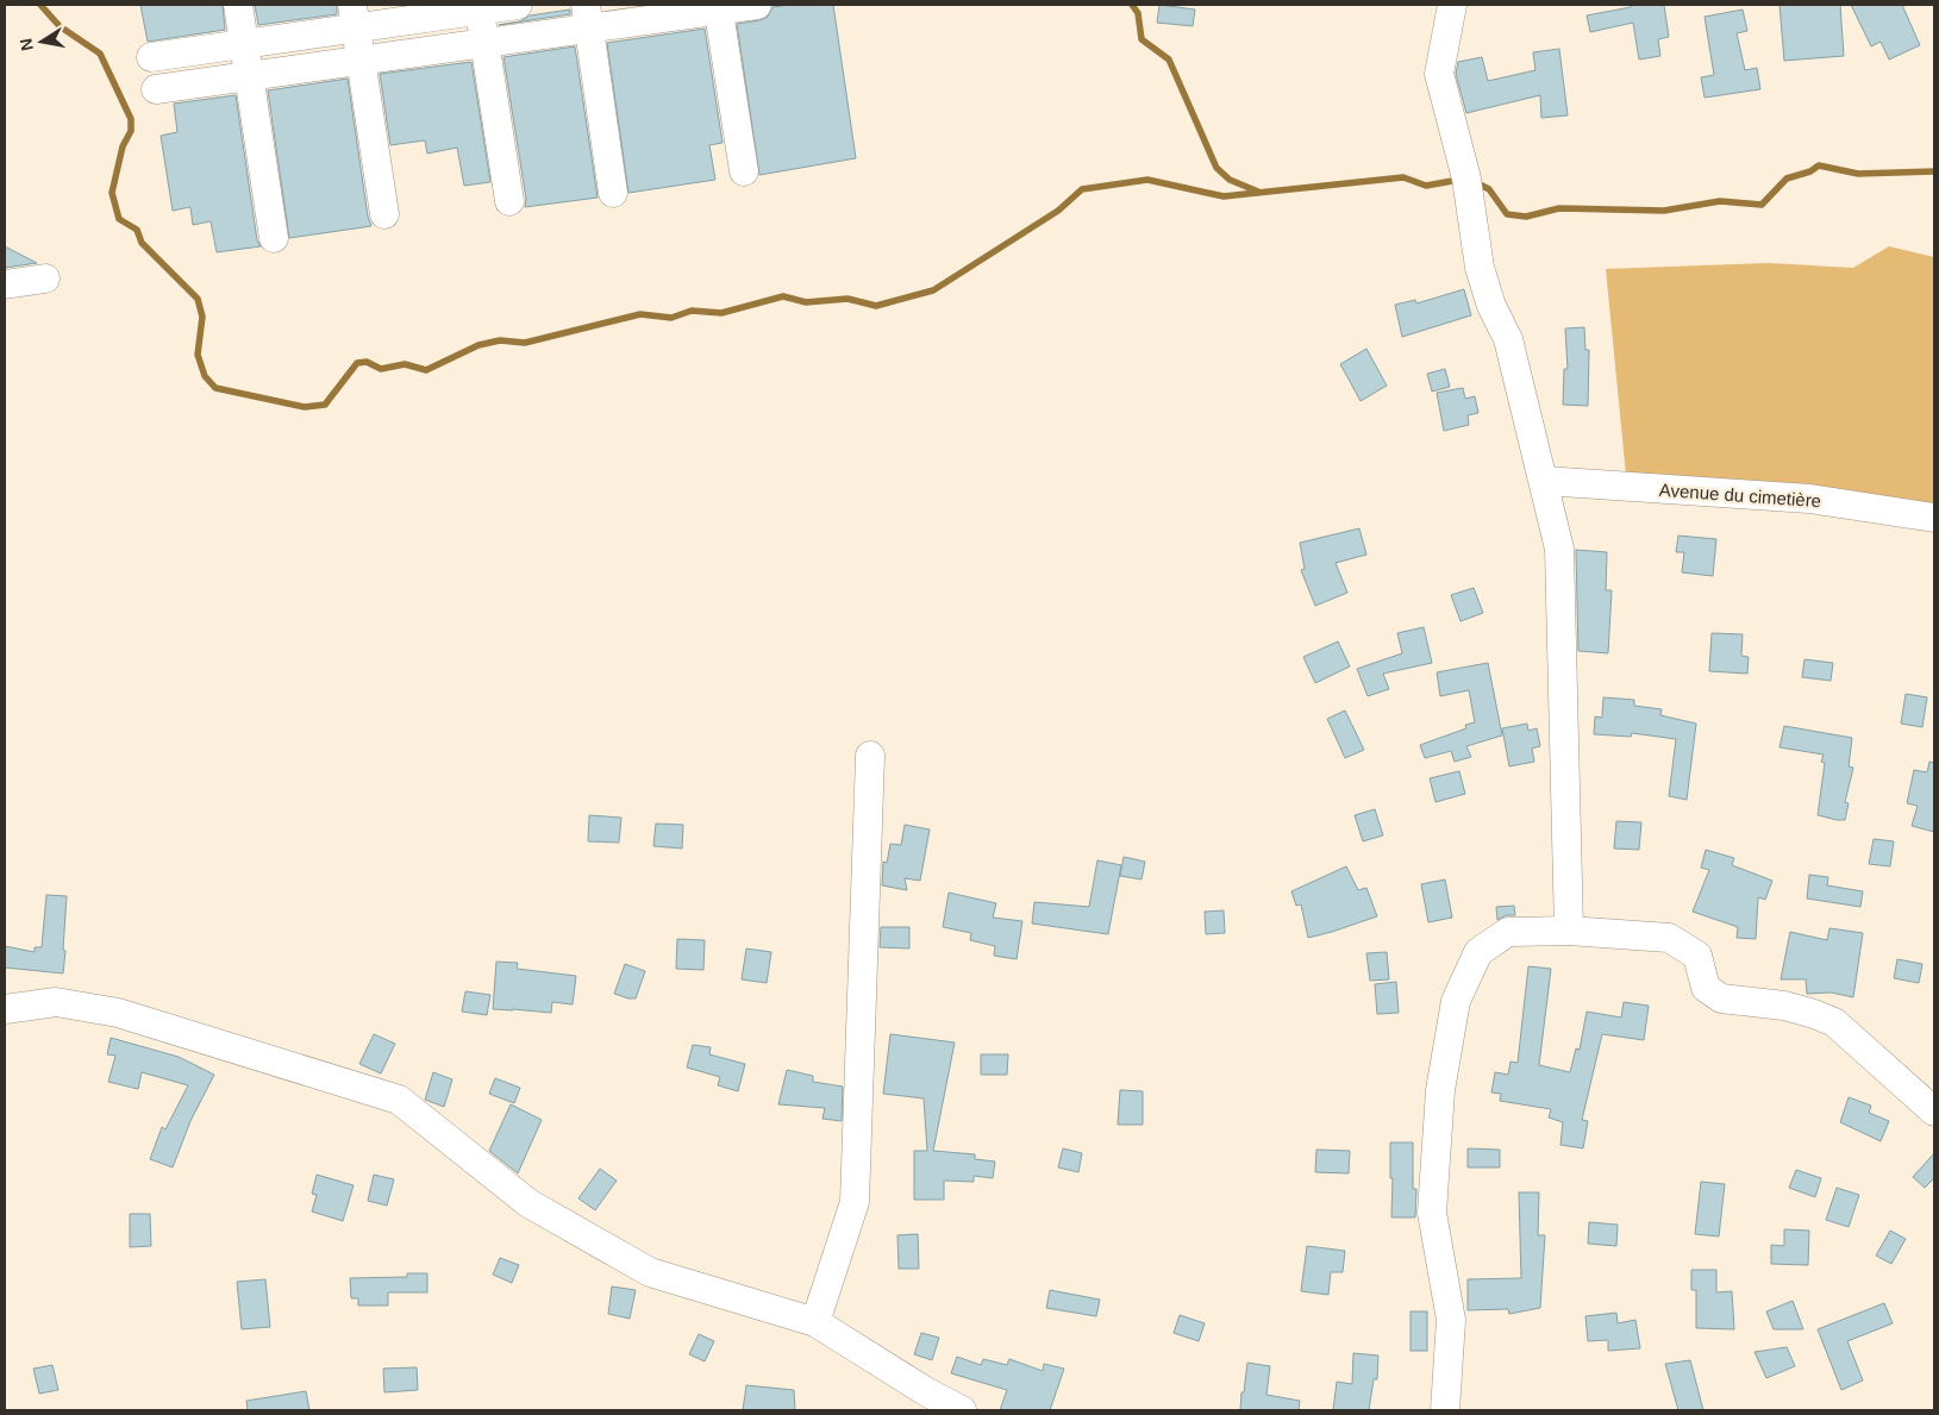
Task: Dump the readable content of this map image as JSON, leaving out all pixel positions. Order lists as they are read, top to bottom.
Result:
{
  "streets": {
    "street": ["Avenue du cimetière"]
  },
  "north": "left"
}
